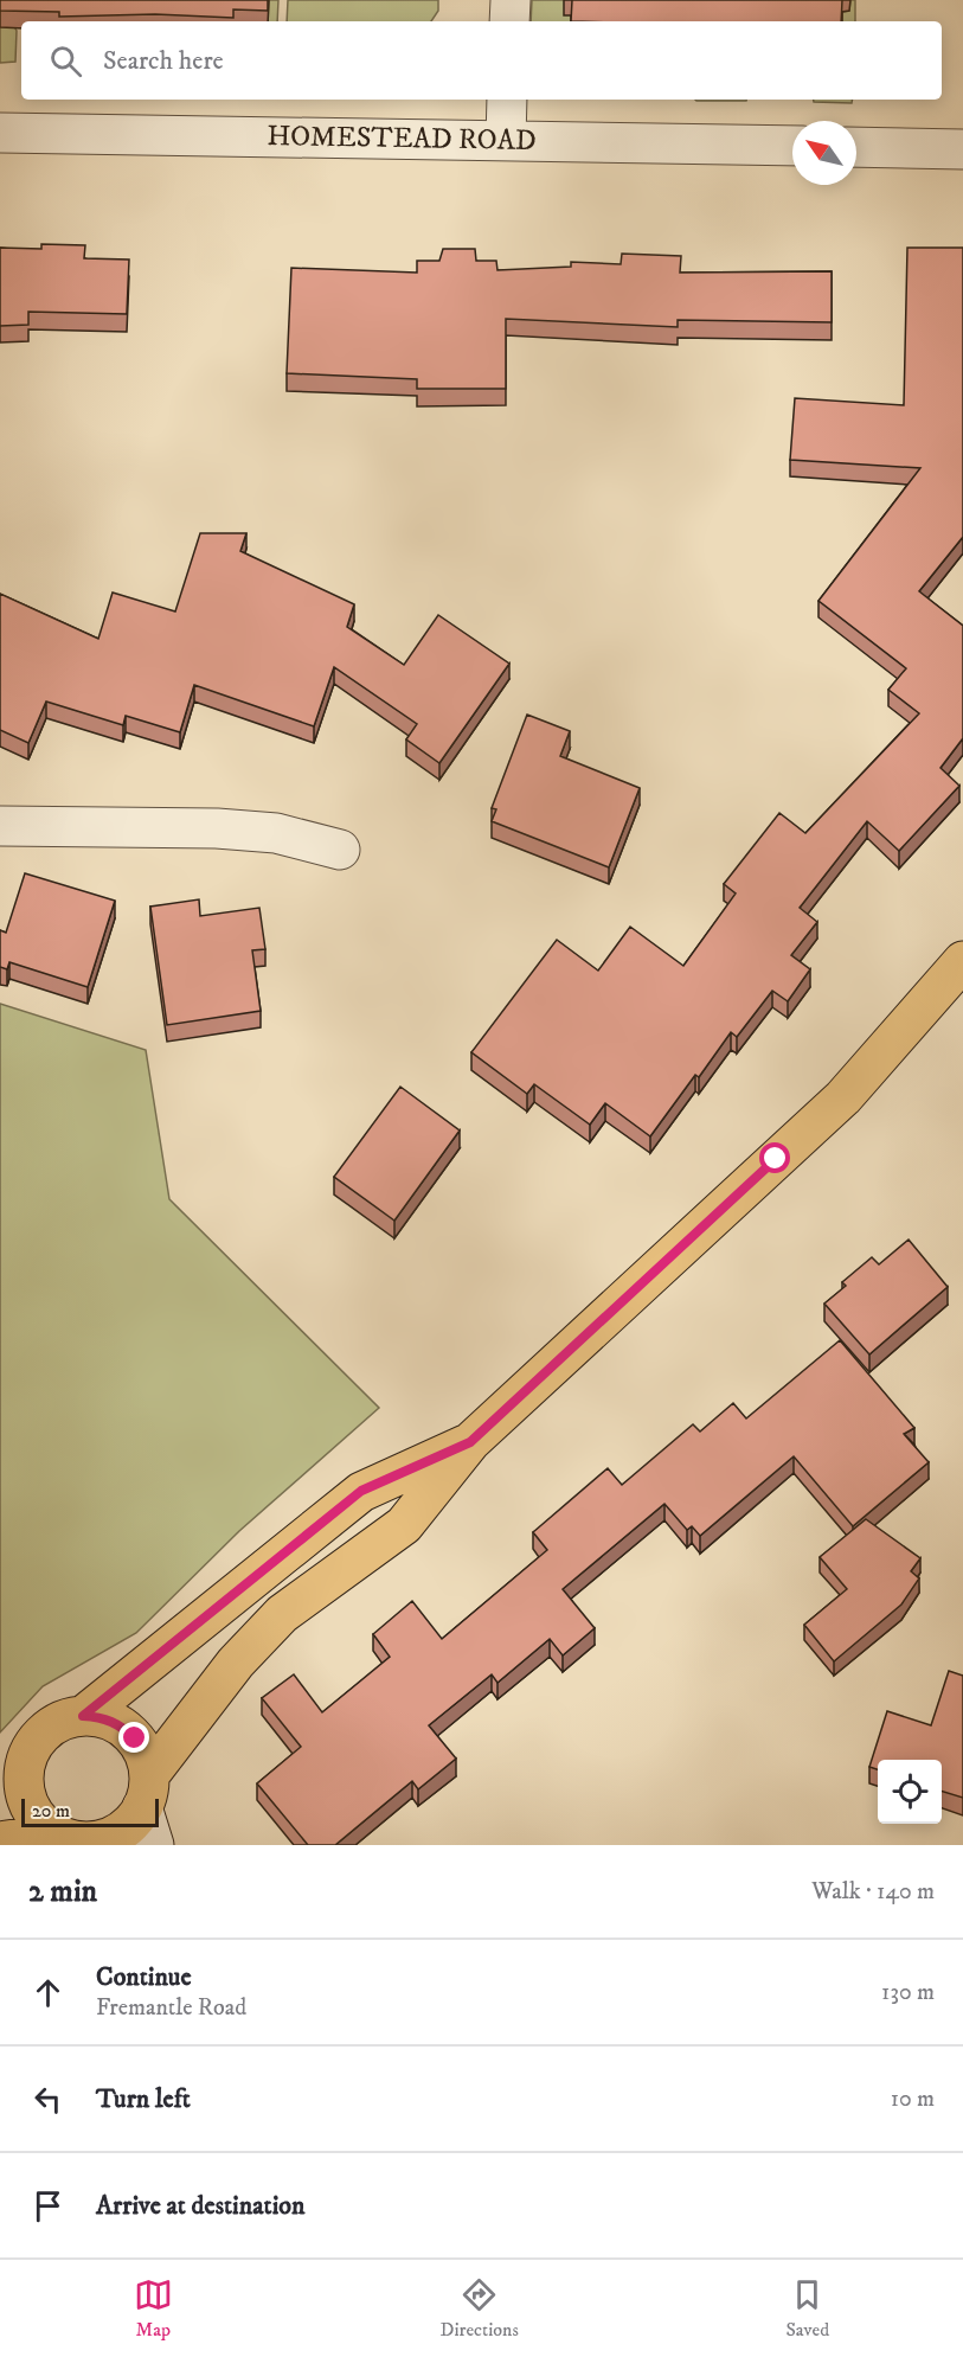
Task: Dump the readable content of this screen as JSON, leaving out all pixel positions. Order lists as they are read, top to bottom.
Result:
{
  "streets": {
    "street": ["HOMESTEAD ROAD"]
  },
  "scale_bar": "20 m",
  "north": "top left",
  "page": {
    "search": "Search here",
    "scale": "20 m",
    "heading": ["2 min", "Walk · 140 m"],
    "list": [
      ["Continue", "Fremantle Road", "130 m"],
      ["Turn left", "10 m"],
      "Arrive at destination"
    ],
    "nav": ["Map", "Directions", "Saved"]
  }
}
